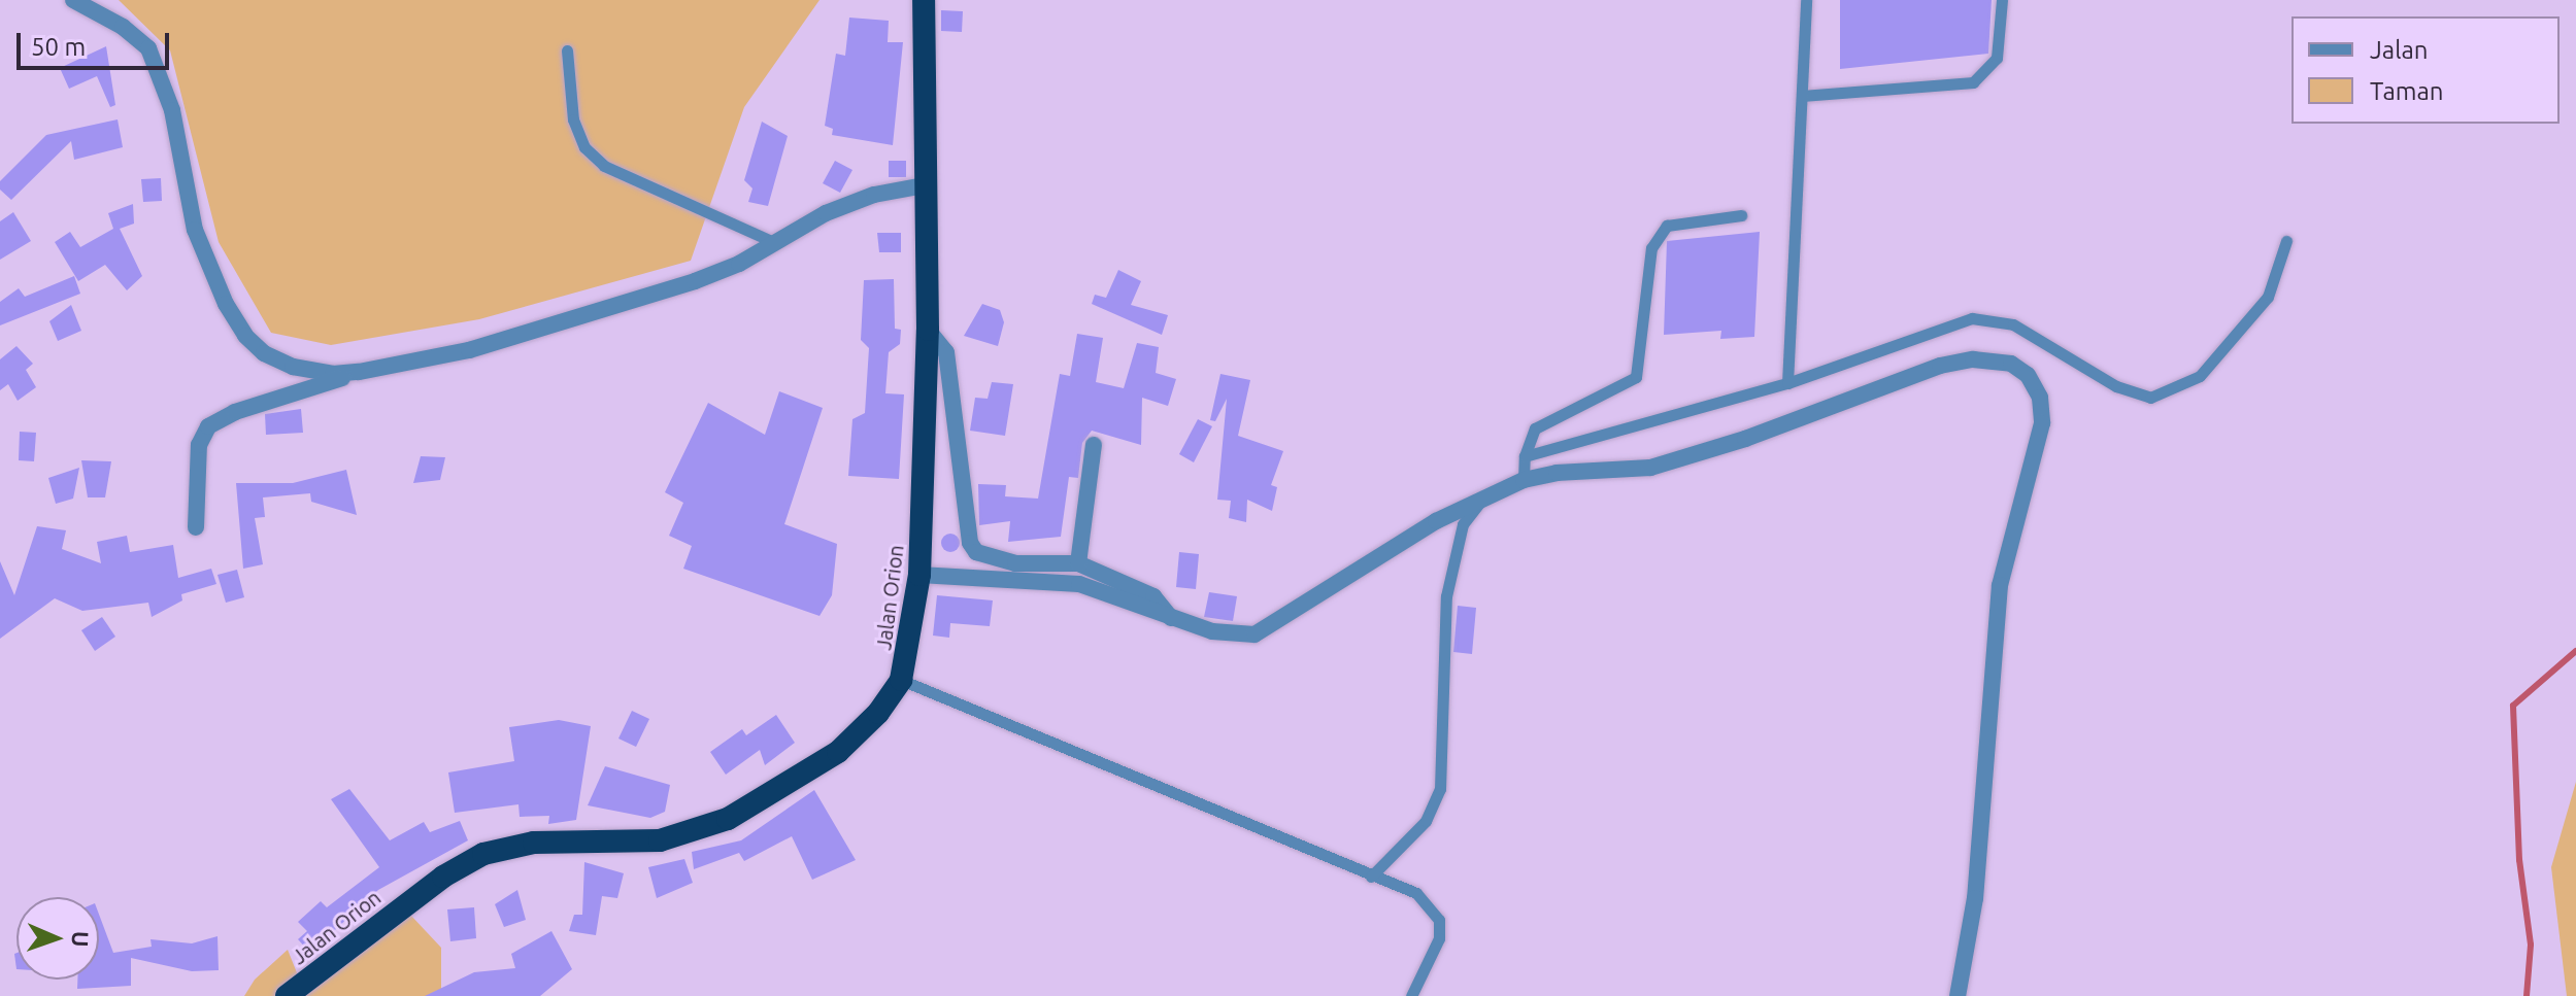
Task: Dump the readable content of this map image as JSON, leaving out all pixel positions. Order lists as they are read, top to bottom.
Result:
{
  "streets": {
    "highway": ["Jalan Orion"]
  },
  "legend": ["Jalan", "Taman"],
  "scale_bar": "50 m",
  "north": "right"
}
